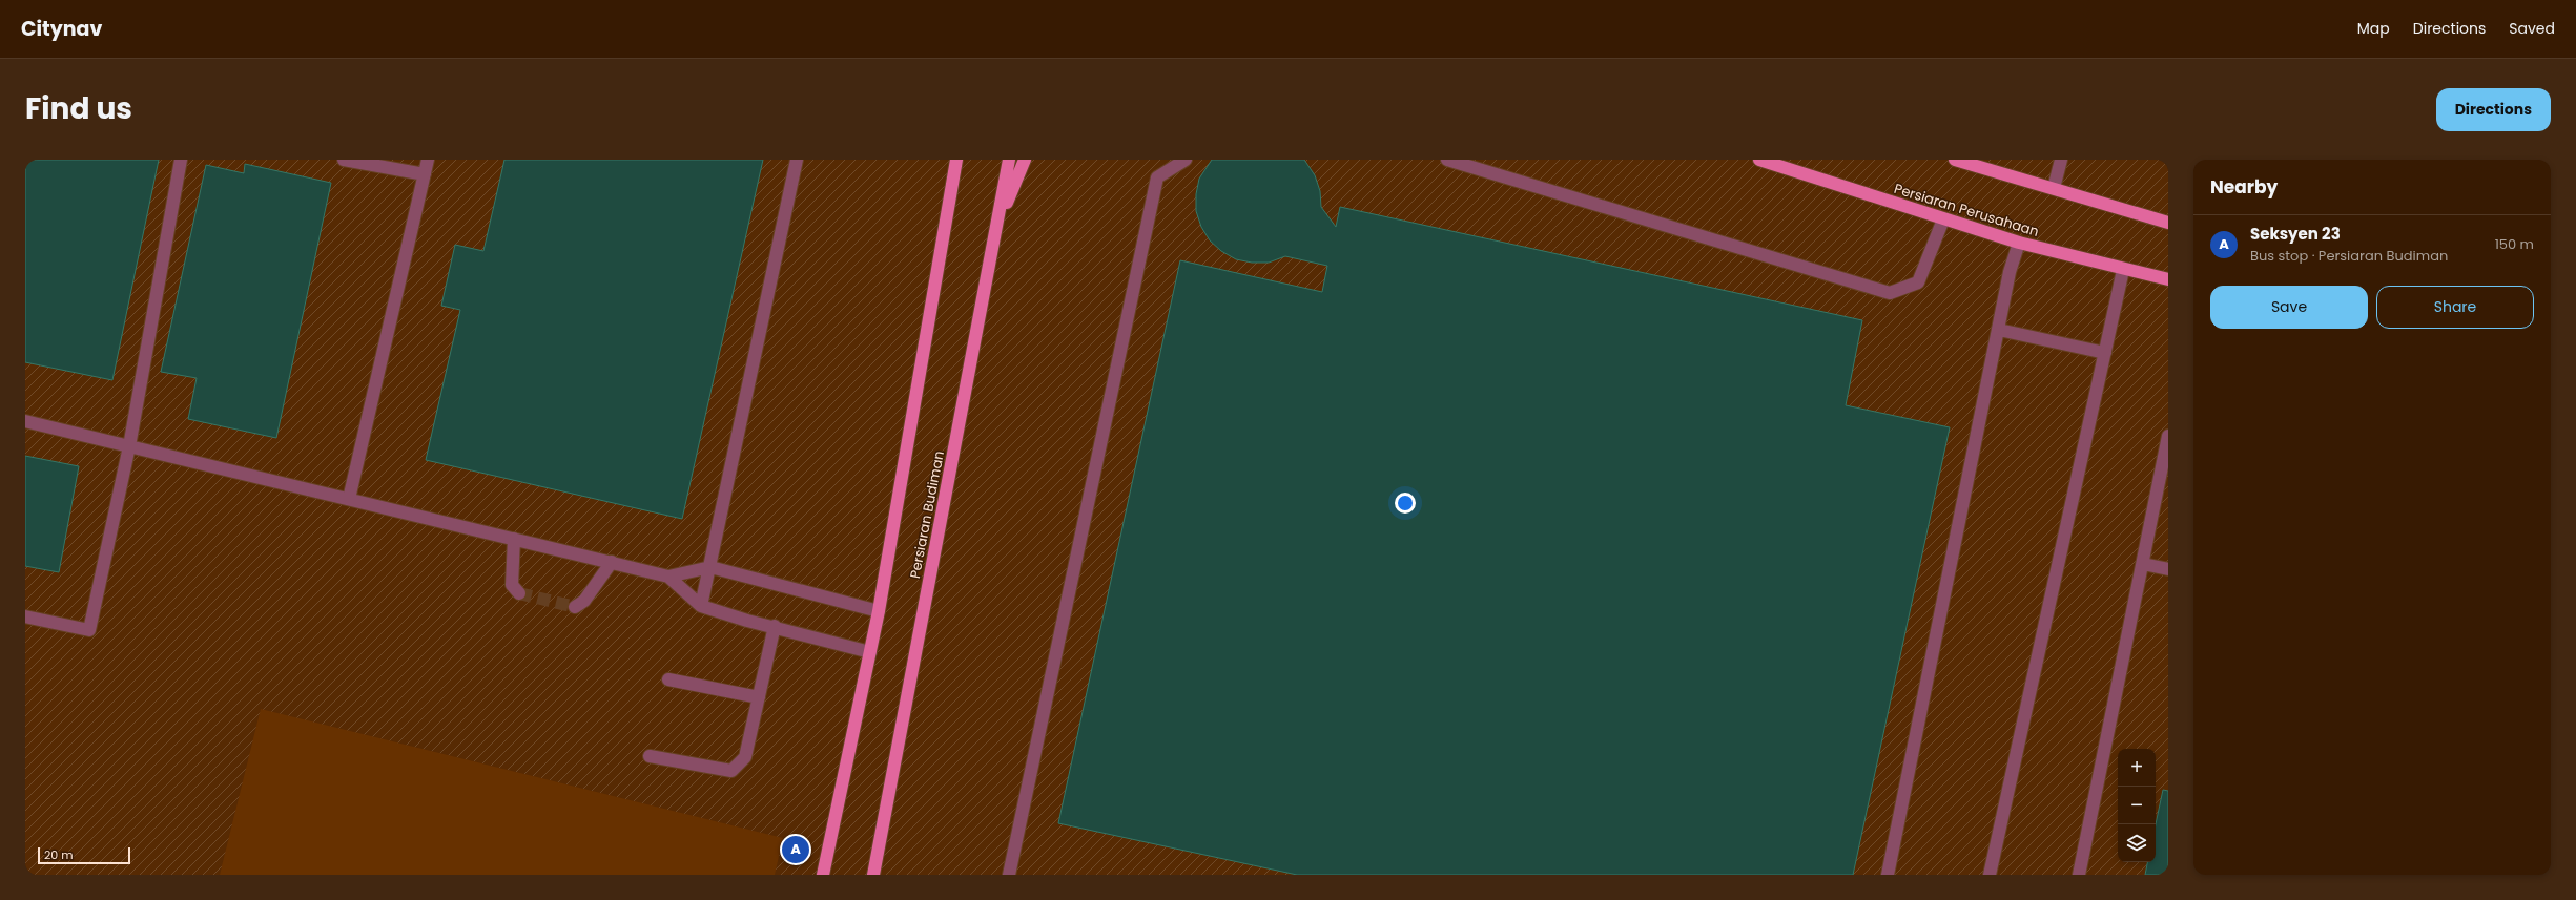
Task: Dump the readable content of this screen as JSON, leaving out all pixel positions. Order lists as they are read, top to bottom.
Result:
{
  "streets": {
    "main road": ["Persiaran Perusahaan", "Persiaran Budiman"]
  },
  "scale_bar": "20 m",
  "page": {
    "header": "Citynav",
    "nav": ["Map", "Directions", "Saved"],
    "title": "Find us",
    "buttons": [
      "Directions",
      ["Save", "Share"]
    ],
    "heading": "Nearby",
    "list": [
      {
        "mark": "A",
        "name": "Seksyen 23",
        "note": "Bus stop · Persiaran Budiman",
        "value": "150 m"
      }
    ],
    "map_buttons": ["+", "−"],
    "pins": "A",
    "scale": "20 m"
  }
}
